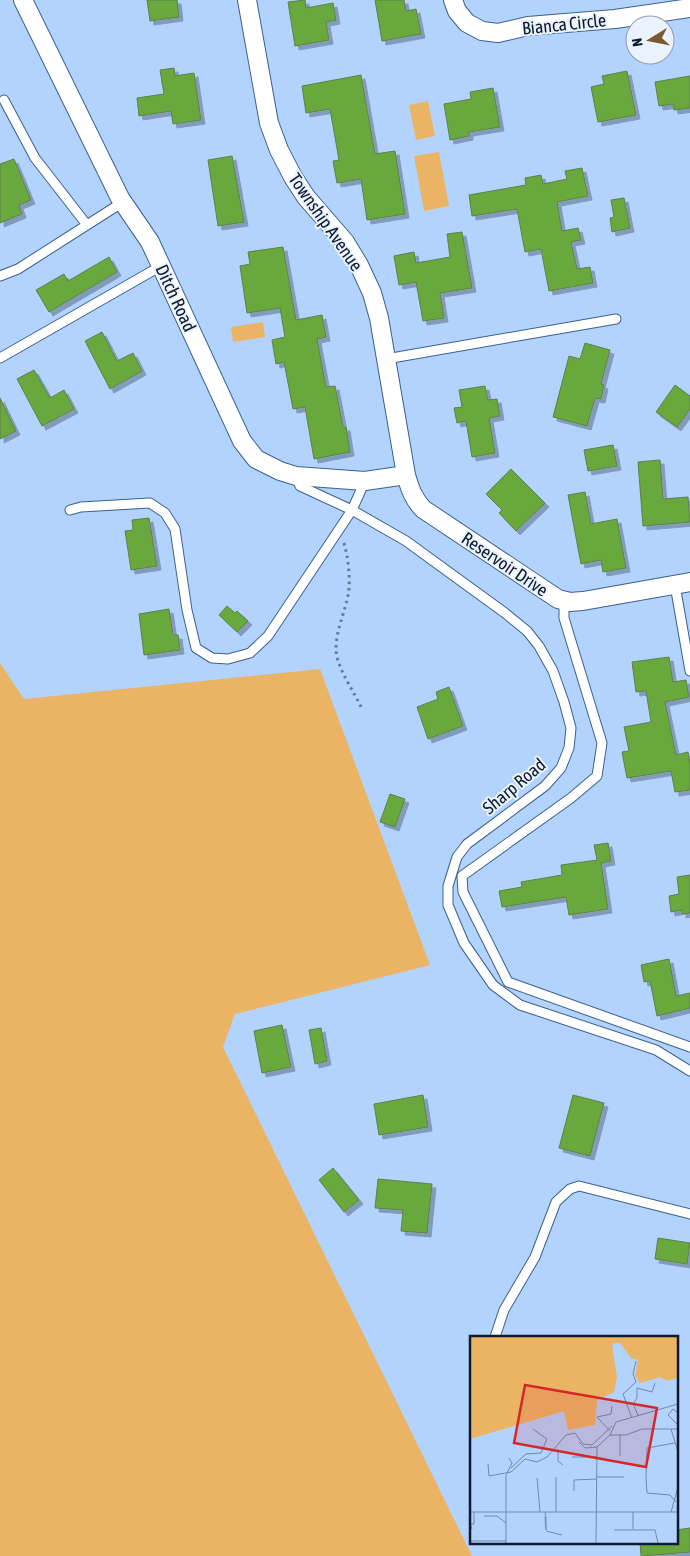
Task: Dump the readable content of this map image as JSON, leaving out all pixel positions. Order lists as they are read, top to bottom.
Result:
{
  "streets": {
    "street": [
      "Bianca Circle",
      "Township Avenue",
      "Ditch Road",
      "Reservoir Drive"
    ],
    "lane": ["Sharp Road"]
  },
  "crossings": [
    ["Township Avenue", "Ditch Road"],
    ["Township Avenue", "Reservoir Drive"],
    ["Ditch Road", "Reservoir Drive"],
    ["Ditch Road", "Sharp Road"]
  ],
  "north": "left"
}
